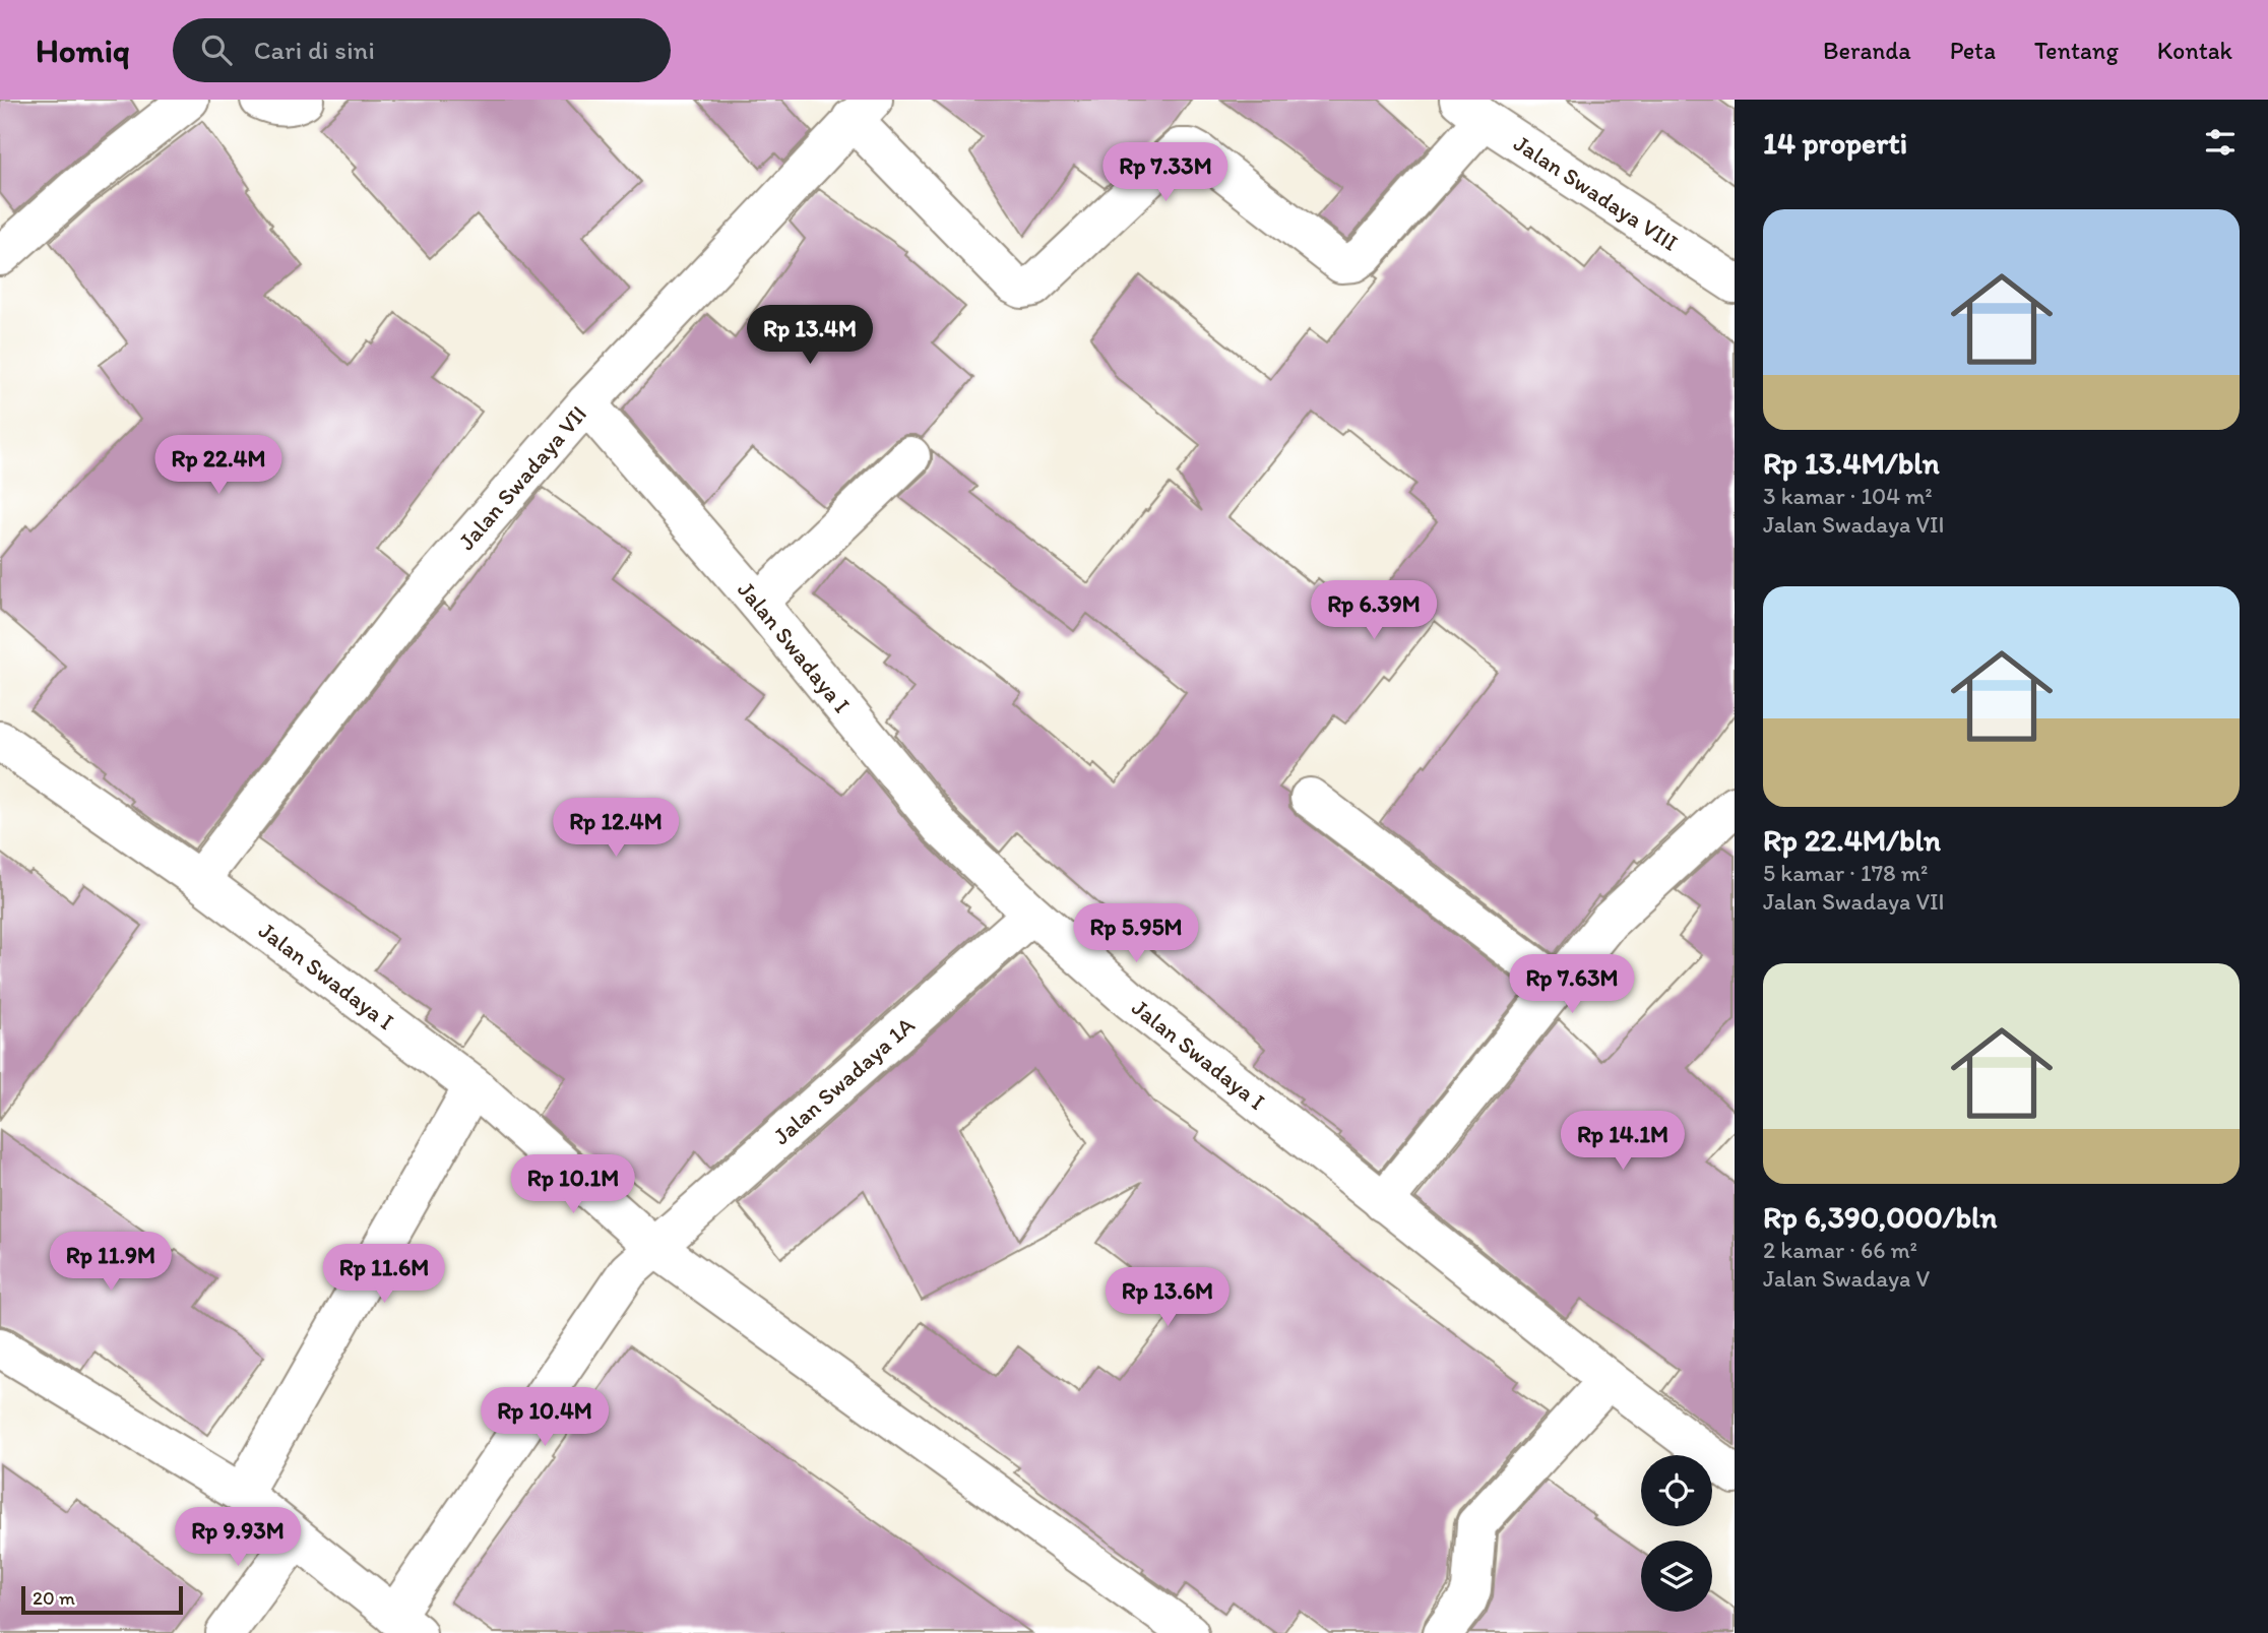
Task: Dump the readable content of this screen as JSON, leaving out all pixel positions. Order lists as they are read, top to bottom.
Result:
{
  "streets": {
    "street": [
      "Jalan Swadaya VIII",
      "Jalan Swadaya VII",
      "Jalan Swadaya I",
      "Jalan Swadaya 1A"
    ]
  },
  "crossings": [
    ["Jalan Swadaya VII", "Jalan Swadaya I"],
    ["Jalan Swadaya I", "Jalan Swadaya 1A"]
  ],
  "scale_bar": "20 m",
  "page": {
    "header": "Homiq",
    "search": "Cari di sini",
    "nav": [
      "Beranda",
      "Peta",
      "Tentang",
      "Kontak"
    ],
    "heading": "14 properti",
    "price": [
      "Rp 7.33M",
      "Rp 13.4M",
      "Rp 22.4M",
      "Rp 6.39M",
      "Rp 12.4M",
      "Rp 5.95M",
      "Rp 7.63M",
      "Rp 14.1M",
      "Rp 10.1M",
      "Rp 11.9M",
      "Rp 11.6M",
      "Rp 13.6M",
      "Rp 10.4M",
      "Rp 9.93M"
    ],
    "list": [
      {
        "name": "Rp 13.4M/bln",
        "note": "3 kamar · 104 m² · Jalan Swadaya VII"
      },
      {
        "name": "Rp 22.4M/bln",
        "note": "5 kamar · 178 m² · Jalan Swadaya VII"
      },
      {
        "name": "Rp 6,390,000/bln",
        "note": "2 kamar · 66 m² · Jalan Swadaya V"
      }
    ],
    "scale": "20 m"
  }
}
